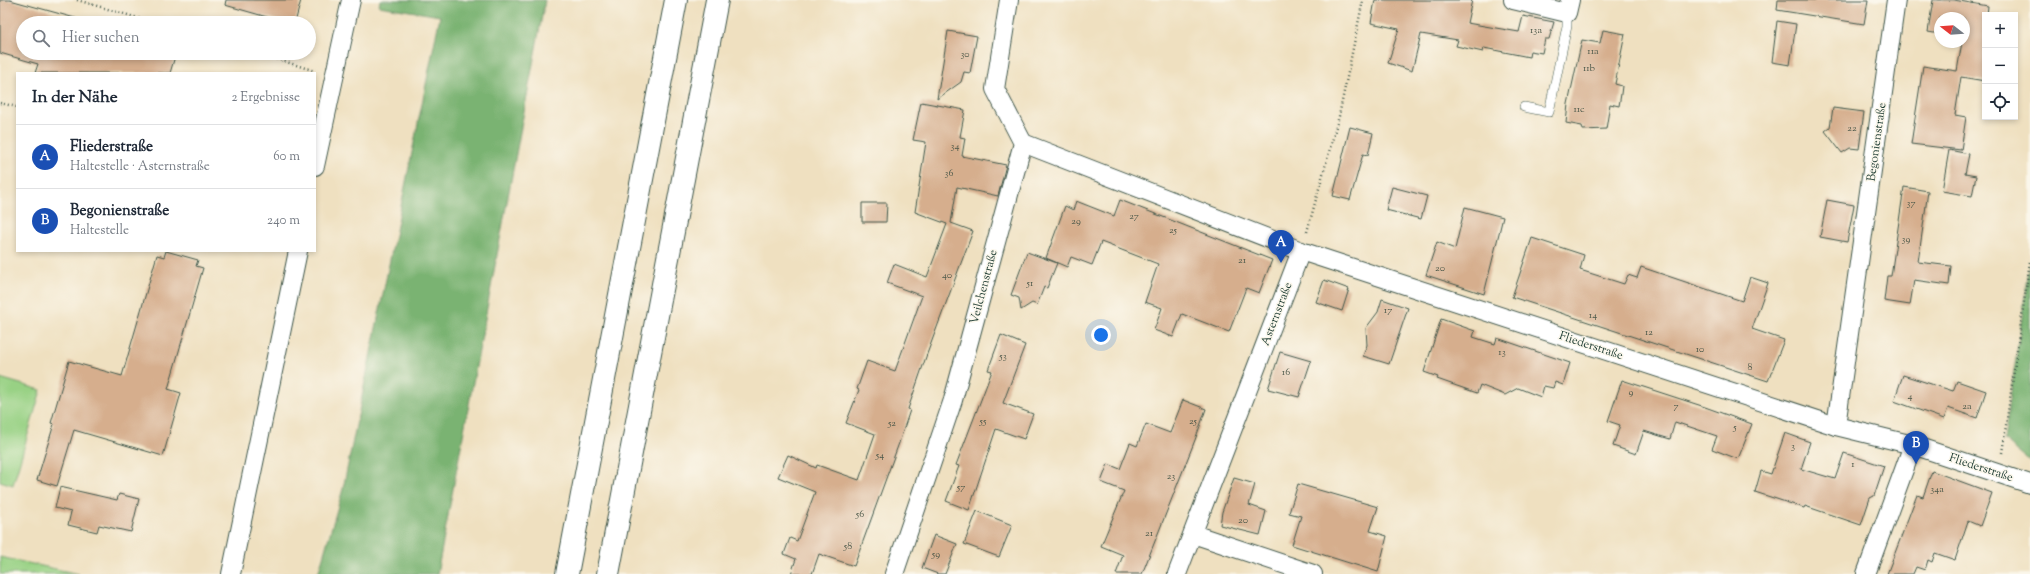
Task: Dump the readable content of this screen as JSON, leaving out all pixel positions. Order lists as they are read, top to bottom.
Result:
{
  "streets": {
    "street": [
      "Begonienstraße",
      "Veilchenstraße",
      "Asternstraße",
      "Fliederstraße"
    ]
  },
  "crossings": [
    ["Begonienstraße", "Fliederstraße"],
    ["Veilchenstraße", "Fliederstraße"],
    ["Asternstraße", "Fliederstraße"]
  ],
  "house_numbers": [
    "13a",
    "11a",
    "30",
    "11b",
    "11c",
    "22",
    "34",
    "36",
    "37",
    "27",
    "29",
    "25",
    "39",
    "21",
    "20",
    "40",
    "51",
    "17",
    "14",
    "12",
    "10",
    "13",
    "53",
    "8",
    "16",
    "9",
    "4",
    "7",
    "2a",
    "55",
    "25",
    "52",
    "5",
    "3",
    "54",
    "1",
    "23",
    "57",
    "34a",
    "56",
    "20",
    "21",
    "58",
    "59"
  ],
  "north": "left",
  "page": {
    "map_buttons": ["+", "−"],
    "search": "Hier suchen",
    "heading": ["In der Nähe", "2 Ergebnisse"],
    "list": [
      {
        "mark": "A",
        "name": "Fliederstraße",
        "note": "Haltestelle · Asternstraße",
        "value": "60 m"
      },
      {
        "mark": "B",
        "name": "Begonienstraße",
        "note": "Haltestelle",
        "value": "240 m"
      }
    ],
    "pins": ["A", "B"]
  }
}
